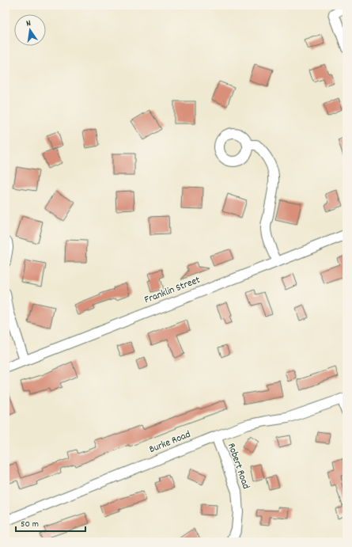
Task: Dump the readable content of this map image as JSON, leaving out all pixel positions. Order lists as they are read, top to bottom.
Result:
{
  "streets": {
    "street": ["Franklin Street", "Burke Road", "Robert Road"]
  },
  "crossings": [
    ["Burke Road", "Robert Road"]
  ],
  "scale_bar": "50 m",
  "north": "top"
}
